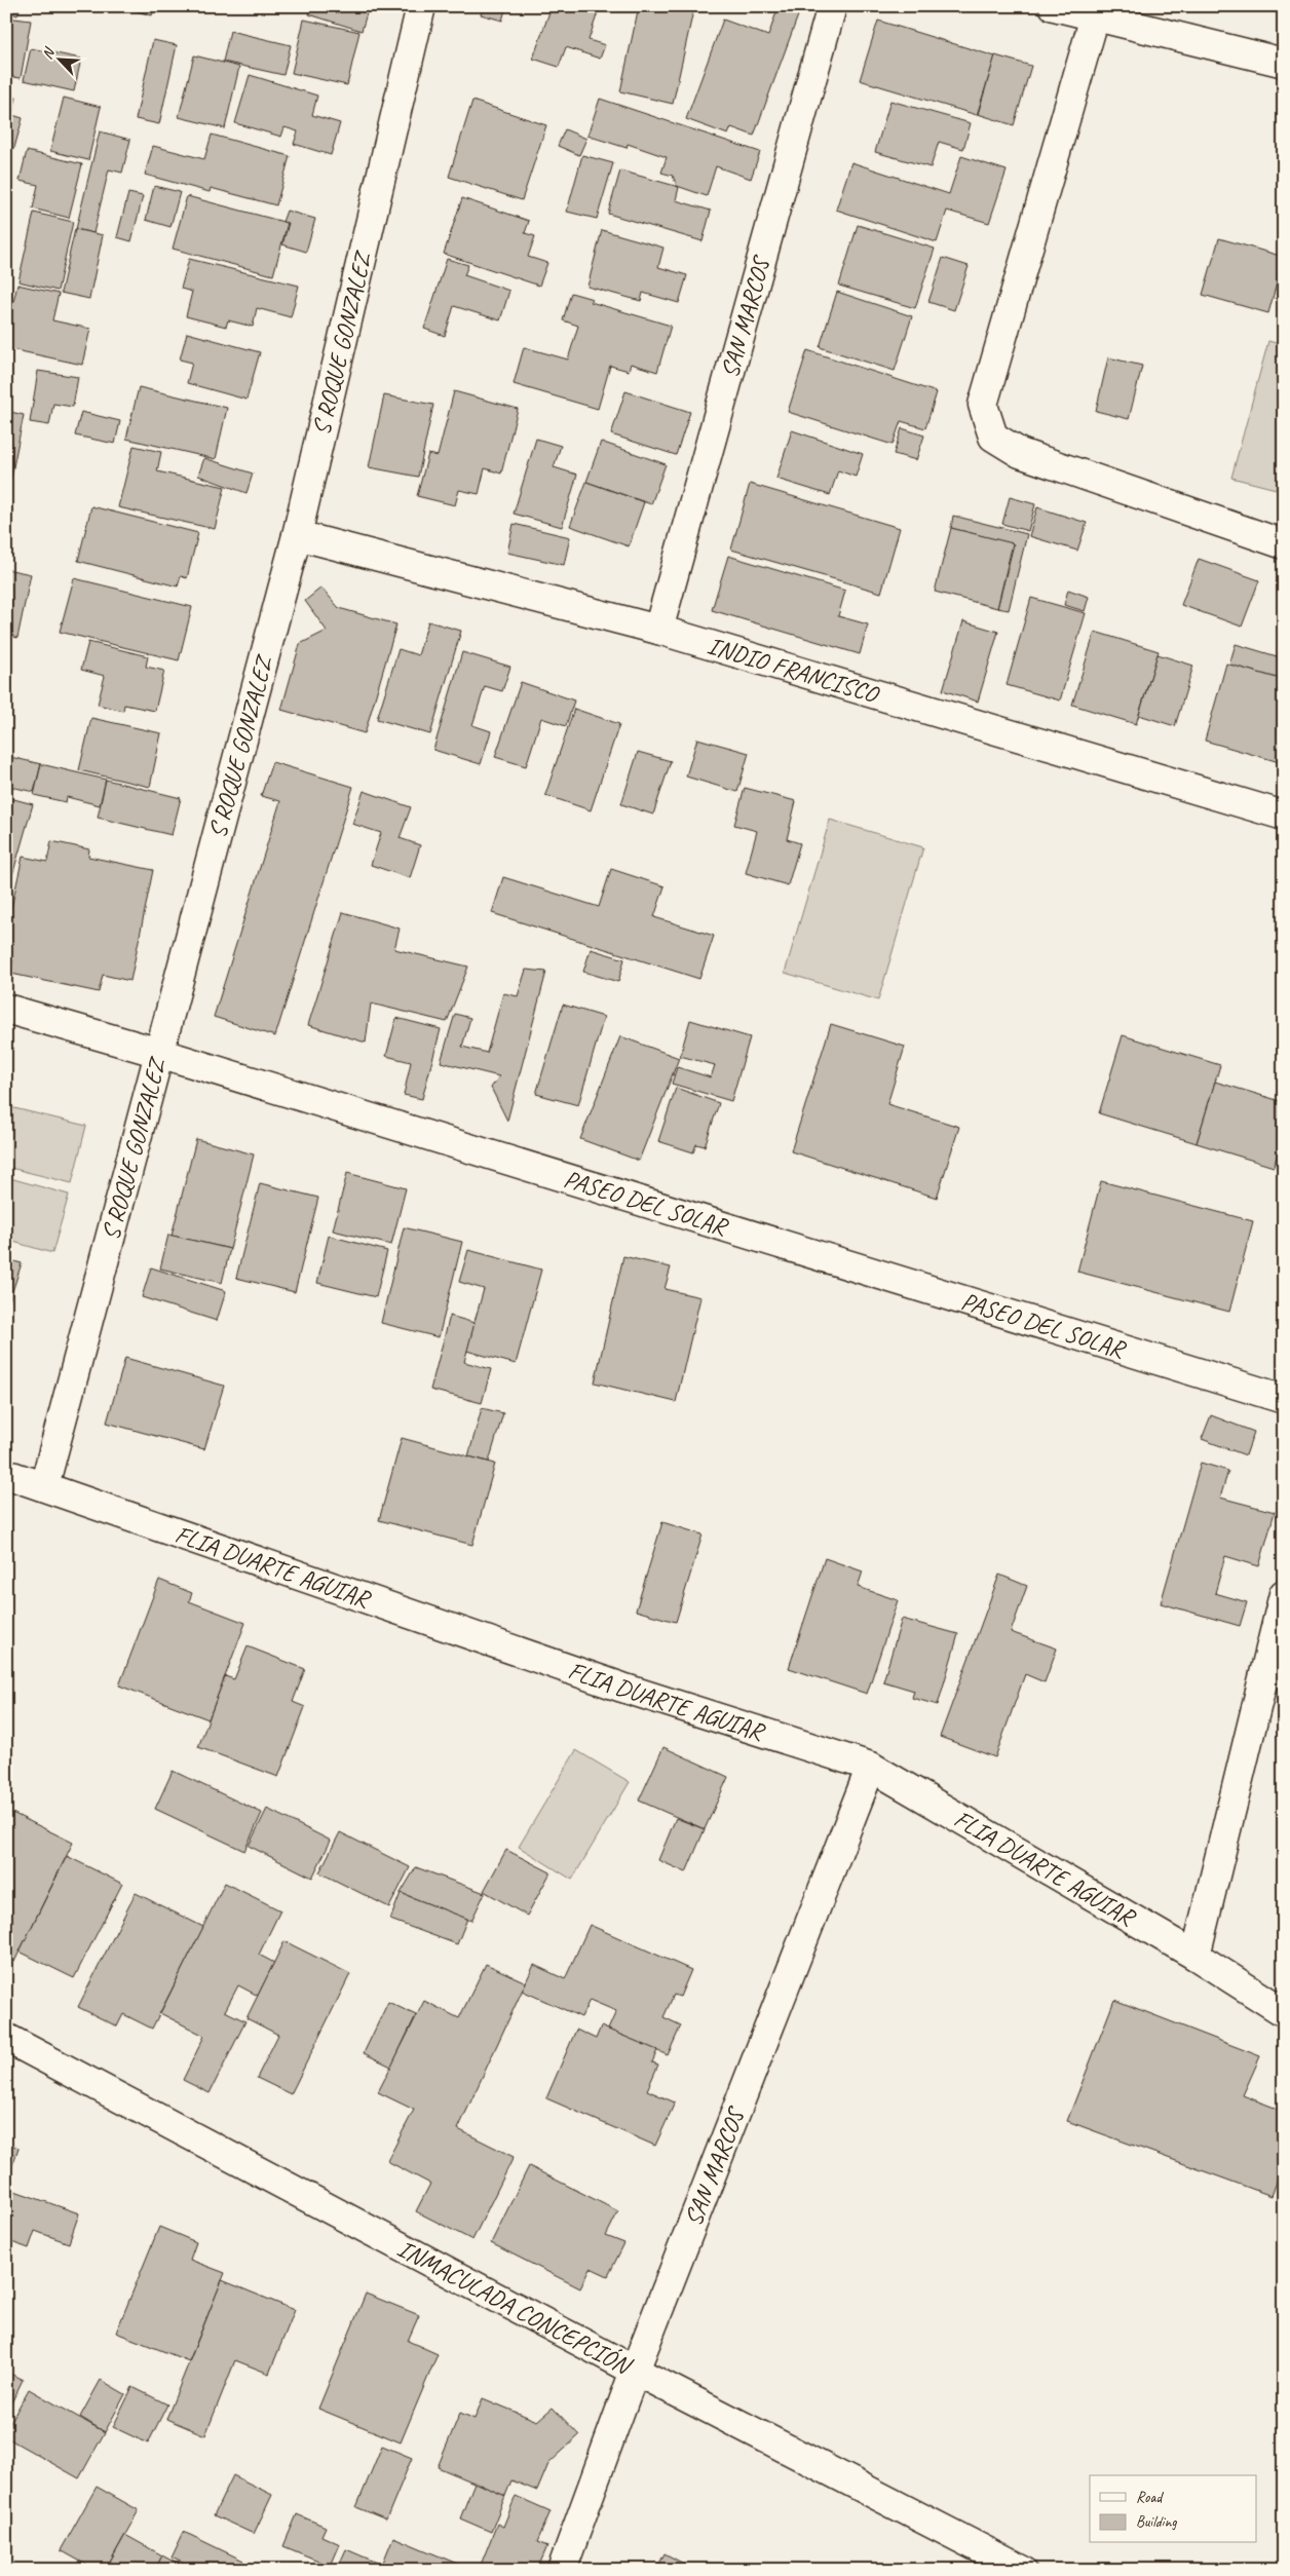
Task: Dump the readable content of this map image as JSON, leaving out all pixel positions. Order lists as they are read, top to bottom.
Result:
{
  "streets": {
    "street": [
      "SAN MARCOS",
      "S ROQUE GONZALEZ",
      "INDIO FRANCISCO",
      "PASEO DEL SOLAR",
      "FLIA DUARTE AGUIAR",
      "INMACULADA CONCEPCIÓN"
    ]
  },
  "crossings": [
    ["SAN MARCOS", "INDIO FRANCISCO"],
    ["SAN MARCOS", "FLIA DUARTE AGUIAR"],
    ["SAN MARCOS", "INMACULADA CONCEPCIÓN"],
    ["S ROQUE GONZALEZ", "INDIO FRANCISCO"],
    ["S ROQUE GONZALEZ", "PASEO DEL SOLAR"],
    ["S ROQUE GONZALEZ", "FLIA DUARTE AGUIAR"]
  ],
  "legend": ["Road", "Building"],
  "north": "top left"
}
